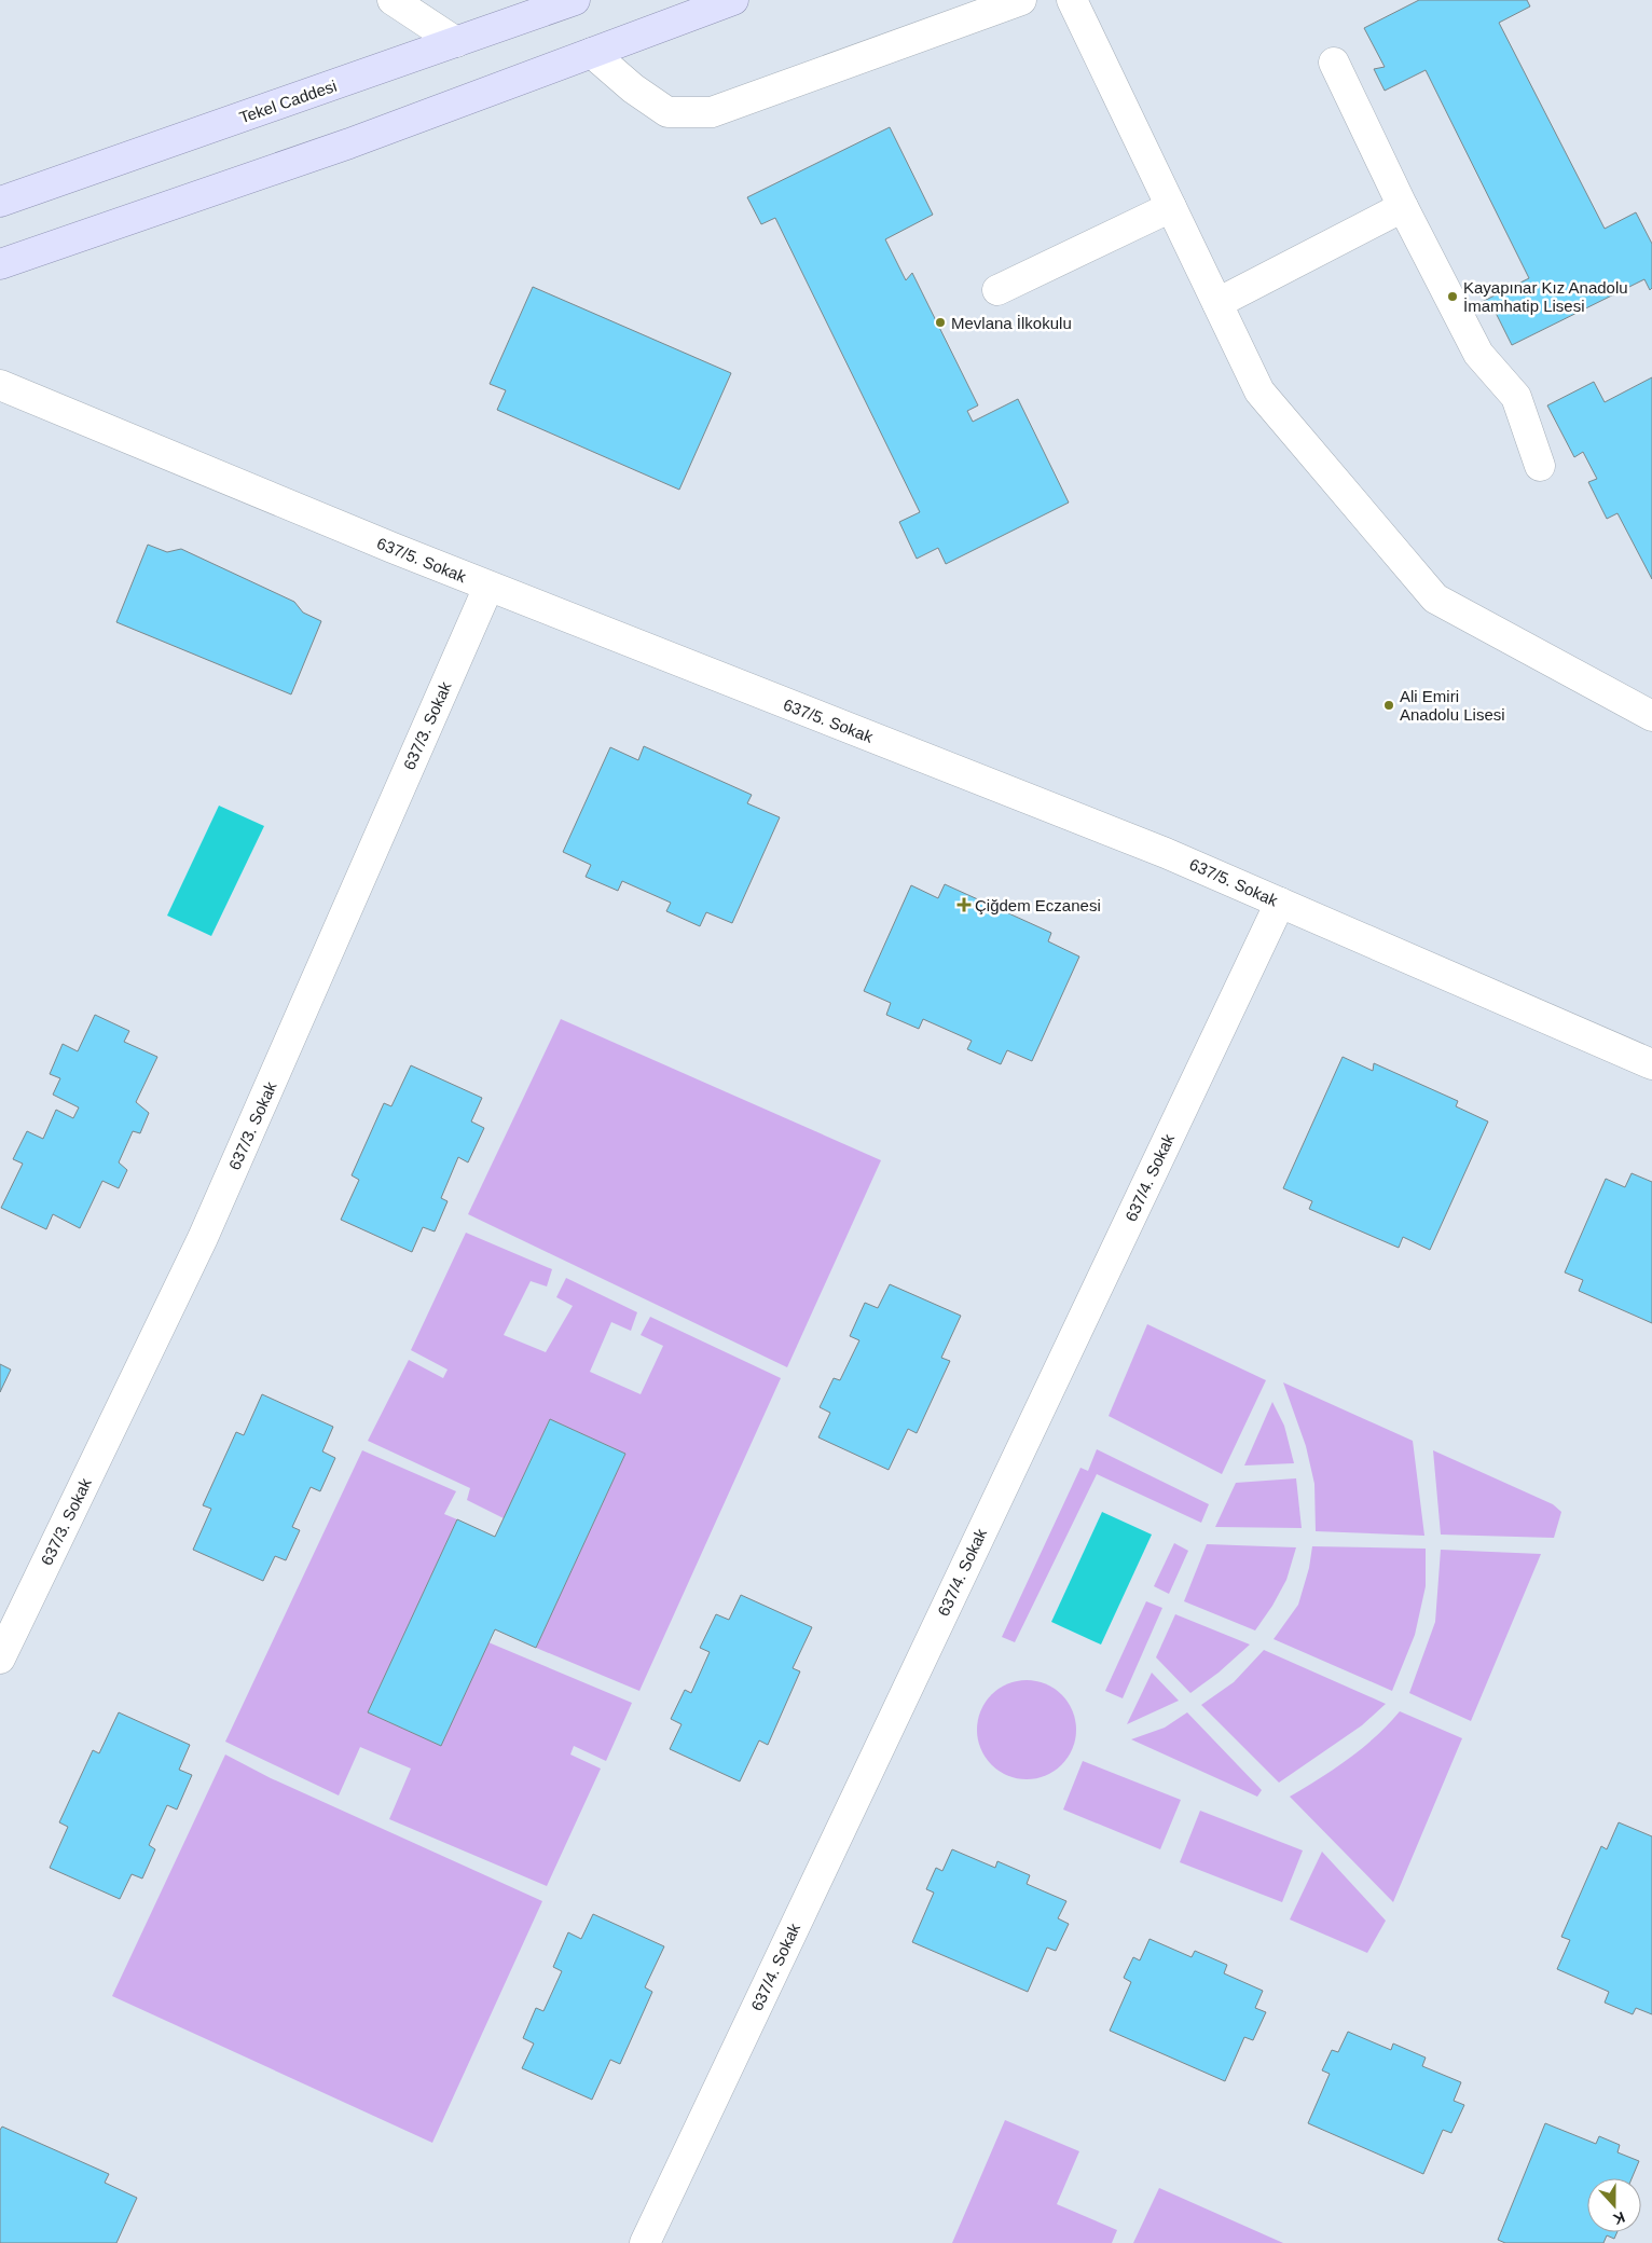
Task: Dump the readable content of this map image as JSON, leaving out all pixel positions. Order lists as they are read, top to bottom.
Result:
{
  "streets": {
    "main road": ["Tekel Caddesi"],
    "street": ["637/5. Sokak", "637/3. Sokak", "637/4. Sokak"]
  },
  "crossings": [
    ["637/5. Sokak", "637/3. Sokak"],
    ["637/5. Sokak", "637/4. Sokak"]
  ],
  "places": {
    "other": ["Kayapınar Kız Anadolu İmamhatip Lisesi", "Mevlana İlkokulu", "Ali Emiri Anadolu Lisesi"],
    "health": ["Çiğdem Eczanesi"]
  },
  "north": "bottom"
}
